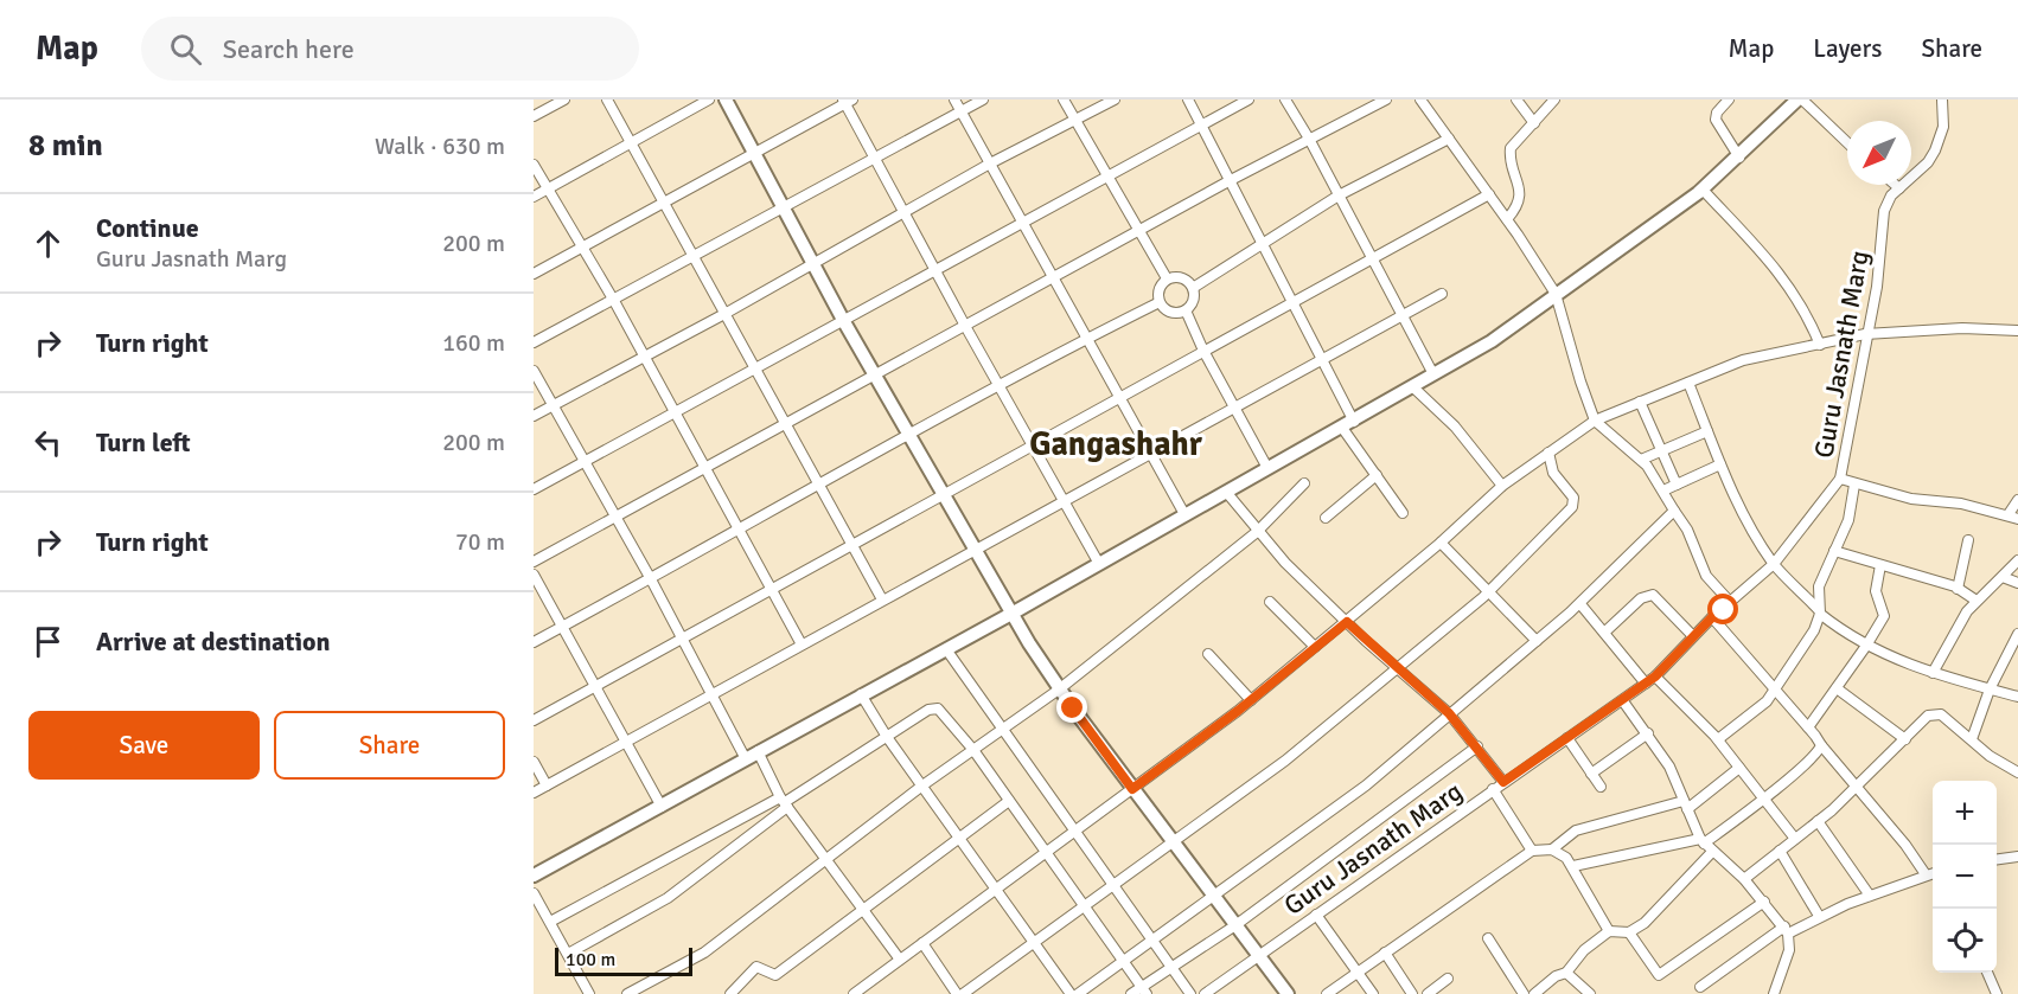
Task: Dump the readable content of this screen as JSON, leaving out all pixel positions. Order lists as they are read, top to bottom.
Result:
{
  "streets": {
    "street": ["Guru Jasnath Marg"]
  },
  "districts": ["Gangashahr"],
  "scale_bar": "100 m",
  "north": "bottom left",
  "page": {
    "header": "Map",
    "search": "Search here",
    "nav": ["Map", "Layers", "Share"],
    "heading": ["8 min", "Walk · 630 m"],
    "list": [
      ["Continue", "Guru Jasnath Marg", "200 m"],
      ["Turn right", "160 m"],
      ["Turn left", "200 m"],
      ["Turn right", "70 m"],
      "Arrive at destination"
    ],
    "buttons": ["Save", "Share"],
    "map_buttons": ["+", "−"],
    "scale": "100 m"
  }
}
